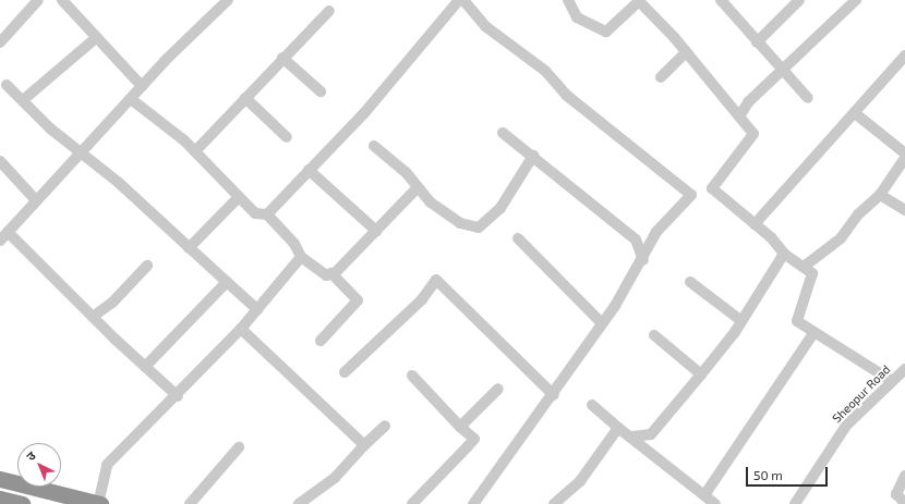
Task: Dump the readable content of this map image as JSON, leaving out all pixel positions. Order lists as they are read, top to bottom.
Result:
{
  "streets": {
    "street": ["Sheopur Road"]
  },
  "scale_bar": "50 m",
  "north": "top left"
}
